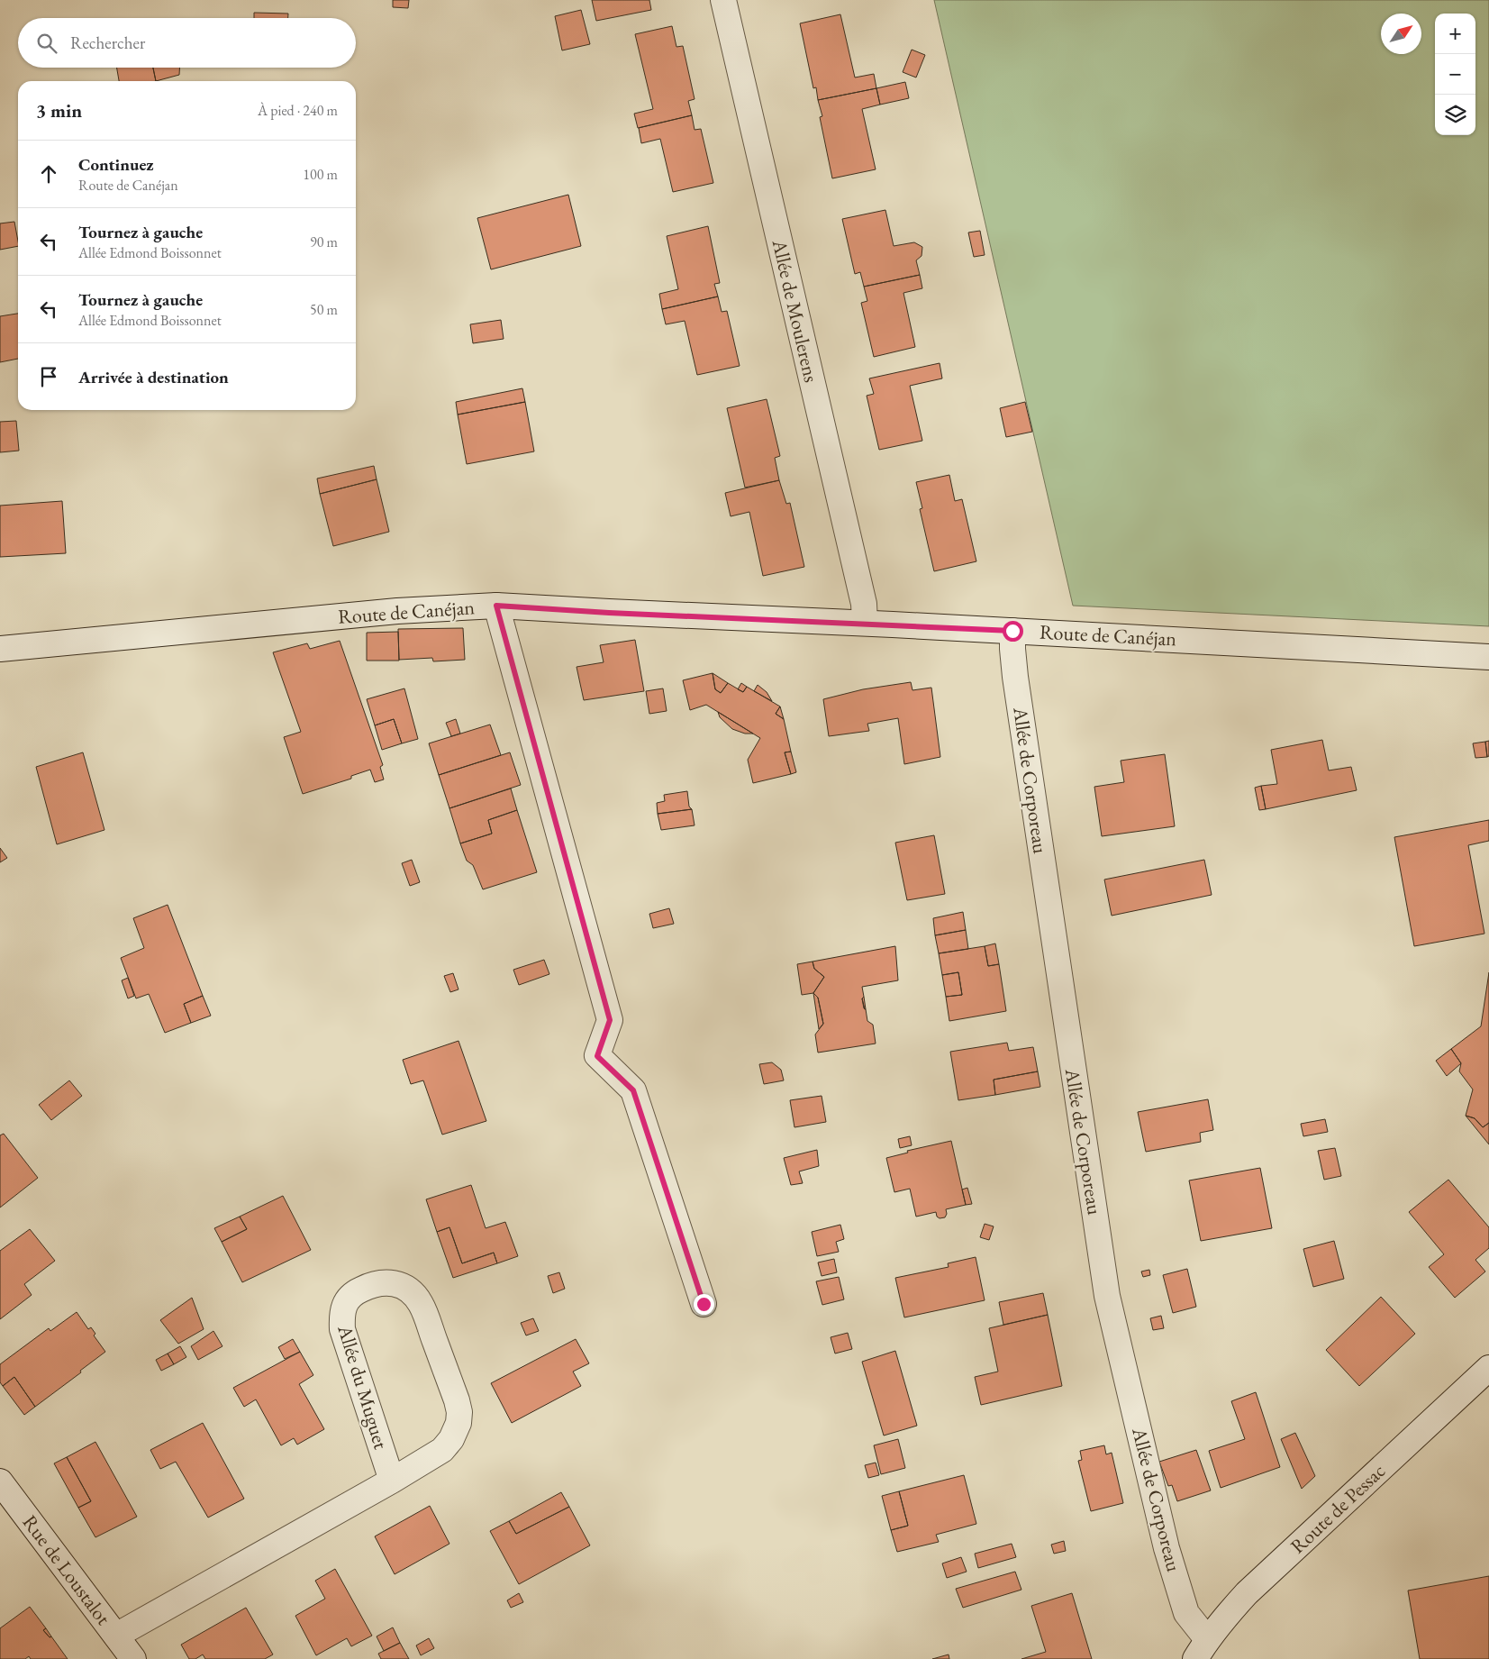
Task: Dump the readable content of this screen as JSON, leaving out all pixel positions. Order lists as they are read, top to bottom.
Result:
{
  "streets": {
    "street": [
      "Allée de Moulerens",
      "Route de Canéjan",
      "Allée de Corporeau",
      "Allée du Muguet",
      "Route de Pessac",
      "Rue de Loustalot"
    ]
  },
  "crossings": [
    ["Allée de Moulerens", "Route de Canéjan"],
    ["Route de Canéjan", "Allée de Corporeau"],
    ["Allée de Corporeau", "Route de Pessac"],
    ["Allée du Muguet", "Rue de Loustalot"]
  ],
  "north": "top right",
  "page": {
    "map_buttons": ["+", "−"],
    "search": "Rechercher",
    "heading": ["3 min", "À pied · 240 m"],
    "list": [
      ["Continuez", "Route de Canéjan", "100 m"],
      ["Tournez à gauche", "Allée Edmond Boissonnet", "90 m"],
      ["Tournez à gauche", "Allée Edmond Boissonnet", "50 m"],
      "Arrivée à destination"
    ]
  }
}
